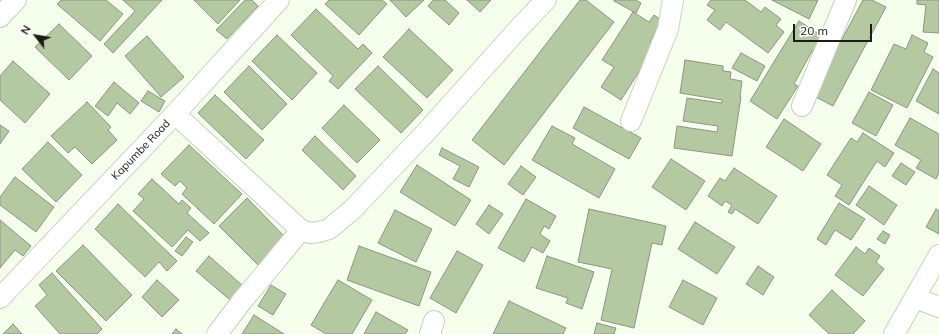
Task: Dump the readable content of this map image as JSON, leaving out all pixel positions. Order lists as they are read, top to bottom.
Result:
{
  "streets": {
    "street": ["Kapumbe Road"]
  },
  "scale_bar": "20 m",
  "north": "top left"
}
